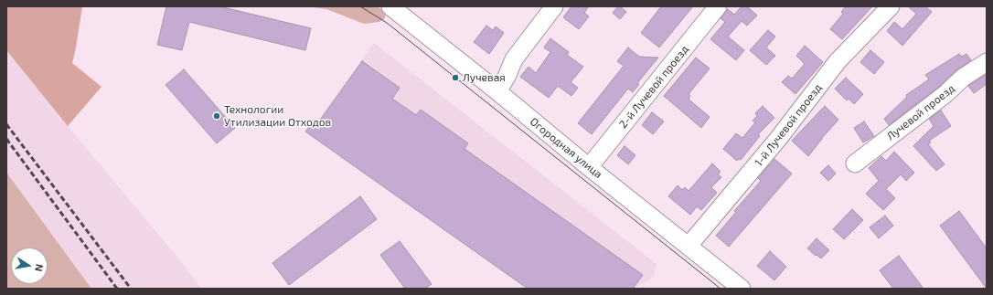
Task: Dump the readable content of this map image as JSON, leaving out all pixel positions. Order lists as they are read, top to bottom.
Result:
{
  "streets": {
    "street": [
      "2-й Лучевой проезд",
      "Лучевой проезд",
      "1-й Лучевой проезд",
      "Огородная улица"
    ]
  },
  "crossings": [
    ["2-й Лучевой проезд", "Огородная улица"],
    ["1-й Лучевой проезд", "Огородная улица"]
  ],
  "places": ["Лучевая", "Технологии Утилизации Отходов"],
  "north": "right"
}
